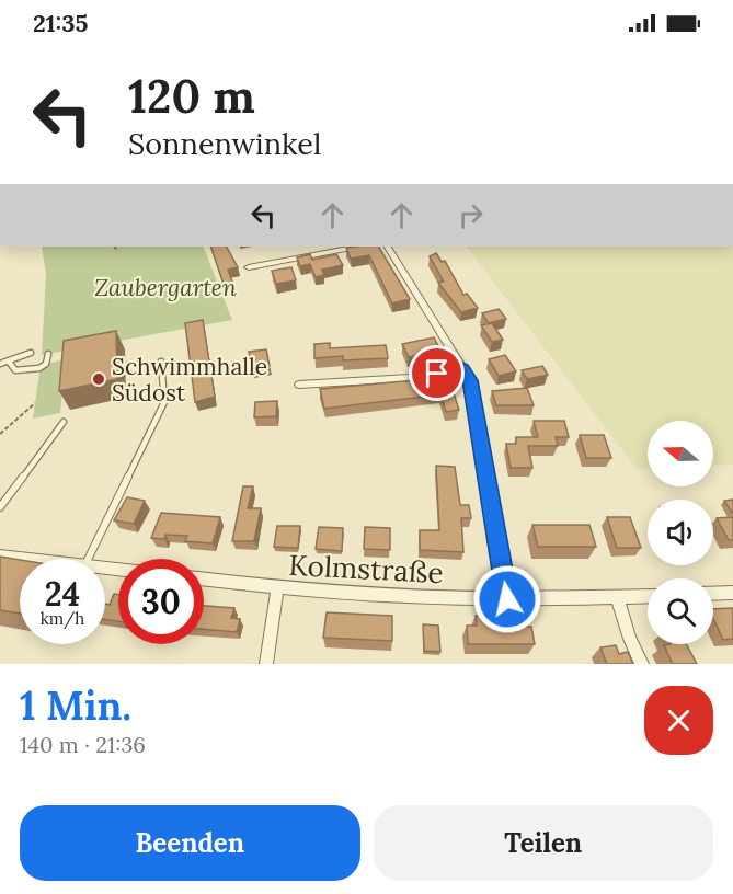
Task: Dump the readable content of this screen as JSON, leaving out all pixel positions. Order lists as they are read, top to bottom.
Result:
{
  "streets": {
    "street": ["Kolmstraße"]
  },
  "parks": ["Zaubergarten"],
  "places": ["Schwimmhalle Südost"],
  "north": "left",
  "page": {
    "status": "21:35",
    "turn": ["120 m", "Sonnenwinkel"],
    "speed": "24 km/h",
    "limit": "30",
    "heading": ["1 Min.", "140 m · 21:36"],
    "buttons": ["Beenden", "Teilen"]
  }
}
